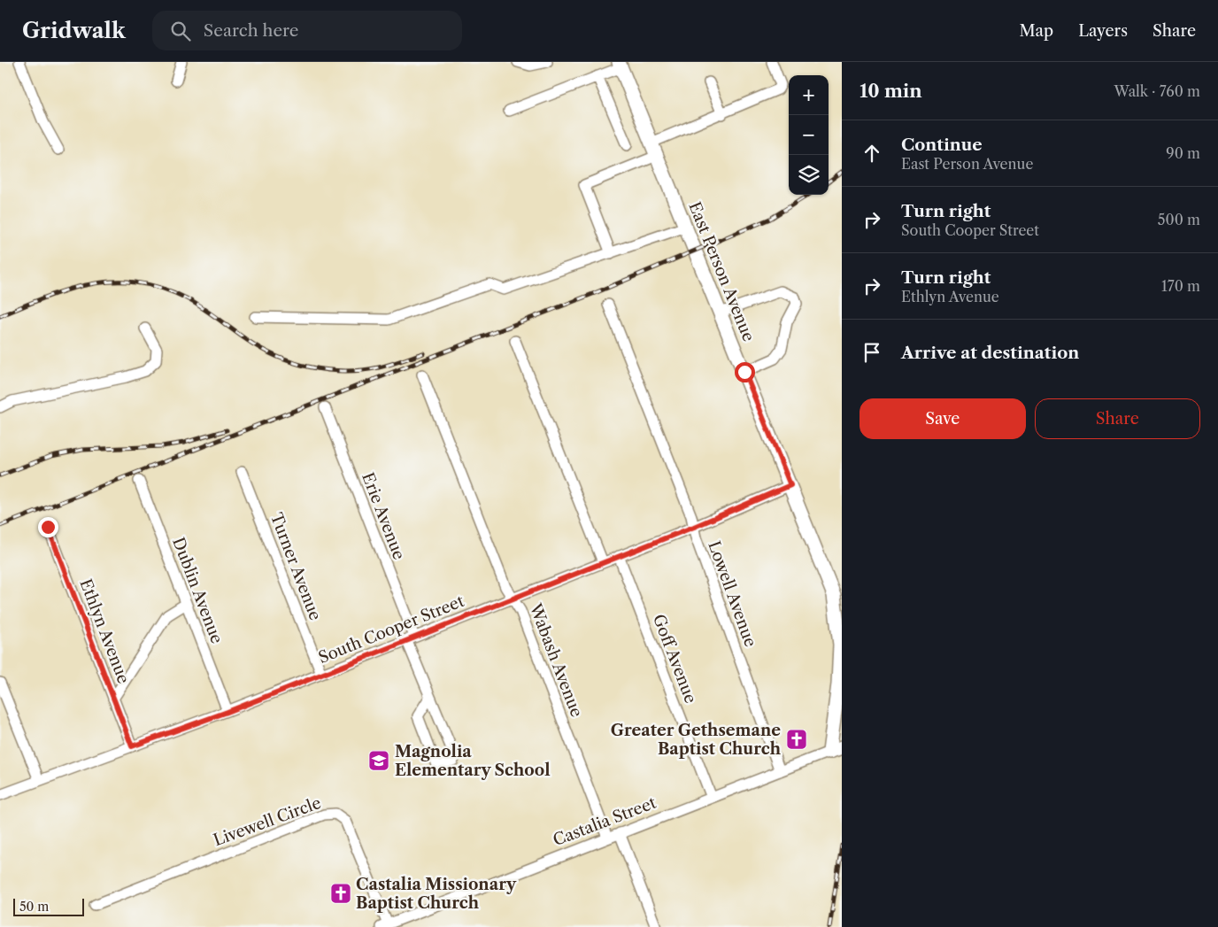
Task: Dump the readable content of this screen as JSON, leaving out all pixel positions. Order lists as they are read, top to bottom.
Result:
{
  "streets": {
    "main road": ["East Person Avenue"],
    "street": [
      "Erie Avenue",
      "Turner Avenue",
      "Dublin Avenue",
      "Lowell Avenue",
      "South Cooper Street",
      "Ethlyn Avenue",
      "Goff Avenue",
      "Wabash Avenue",
      "Livewell Circle",
      "Castalia Street"
    ]
  },
  "crossings": [
    ["East Person Avenue", "South Cooper Street"],
    ["East Person Avenue", "Castalia Street"],
    ["Erie Avenue", "South Cooper Street"],
    ["Turner Avenue", "South Cooper Street"],
    ["Dublin Avenue", "South Cooper Street"],
    ["Lowell Avenue", "South Cooper Street"],
    ["Lowell Avenue", "Castalia Street"],
    ["South Cooper Street", "Ethlyn Avenue"],
    ["South Cooper Street", "Goff Avenue"],
    ["South Cooper Street", "Wabash Avenue"],
    ["Goff Avenue", "Castalia Street"],
    ["Wabash Avenue", "Castalia Street"],
    ["Livewell Circle", "Castalia Street"]
  ],
  "places": {
    "church": ["Greater Gethsemane Baptist Church", "Castalia Missionary Baptist Church"],
    "school or university": ["Magnolia Elementary School"]
  },
  "scale_bar": "50 m",
  "page": {
    "header": "Gridwalk",
    "search": "Search here",
    "nav": ["Map", "Layers", "Share"],
    "heading": ["10 min", "Walk · 760 m"],
    "map_buttons": ["+", "−"],
    "list": [
      ["Continue", "East Person Avenue", "90 m"],
      ["Turn right", "South Cooper Street", "500 m"],
      ["Turn right", "Ethlyn Avenue", "170 m"],
      "Arrive at destination"
    ],
    "buttons": ["Save", "Share"],
    "scale": "50 m"
  }
}
